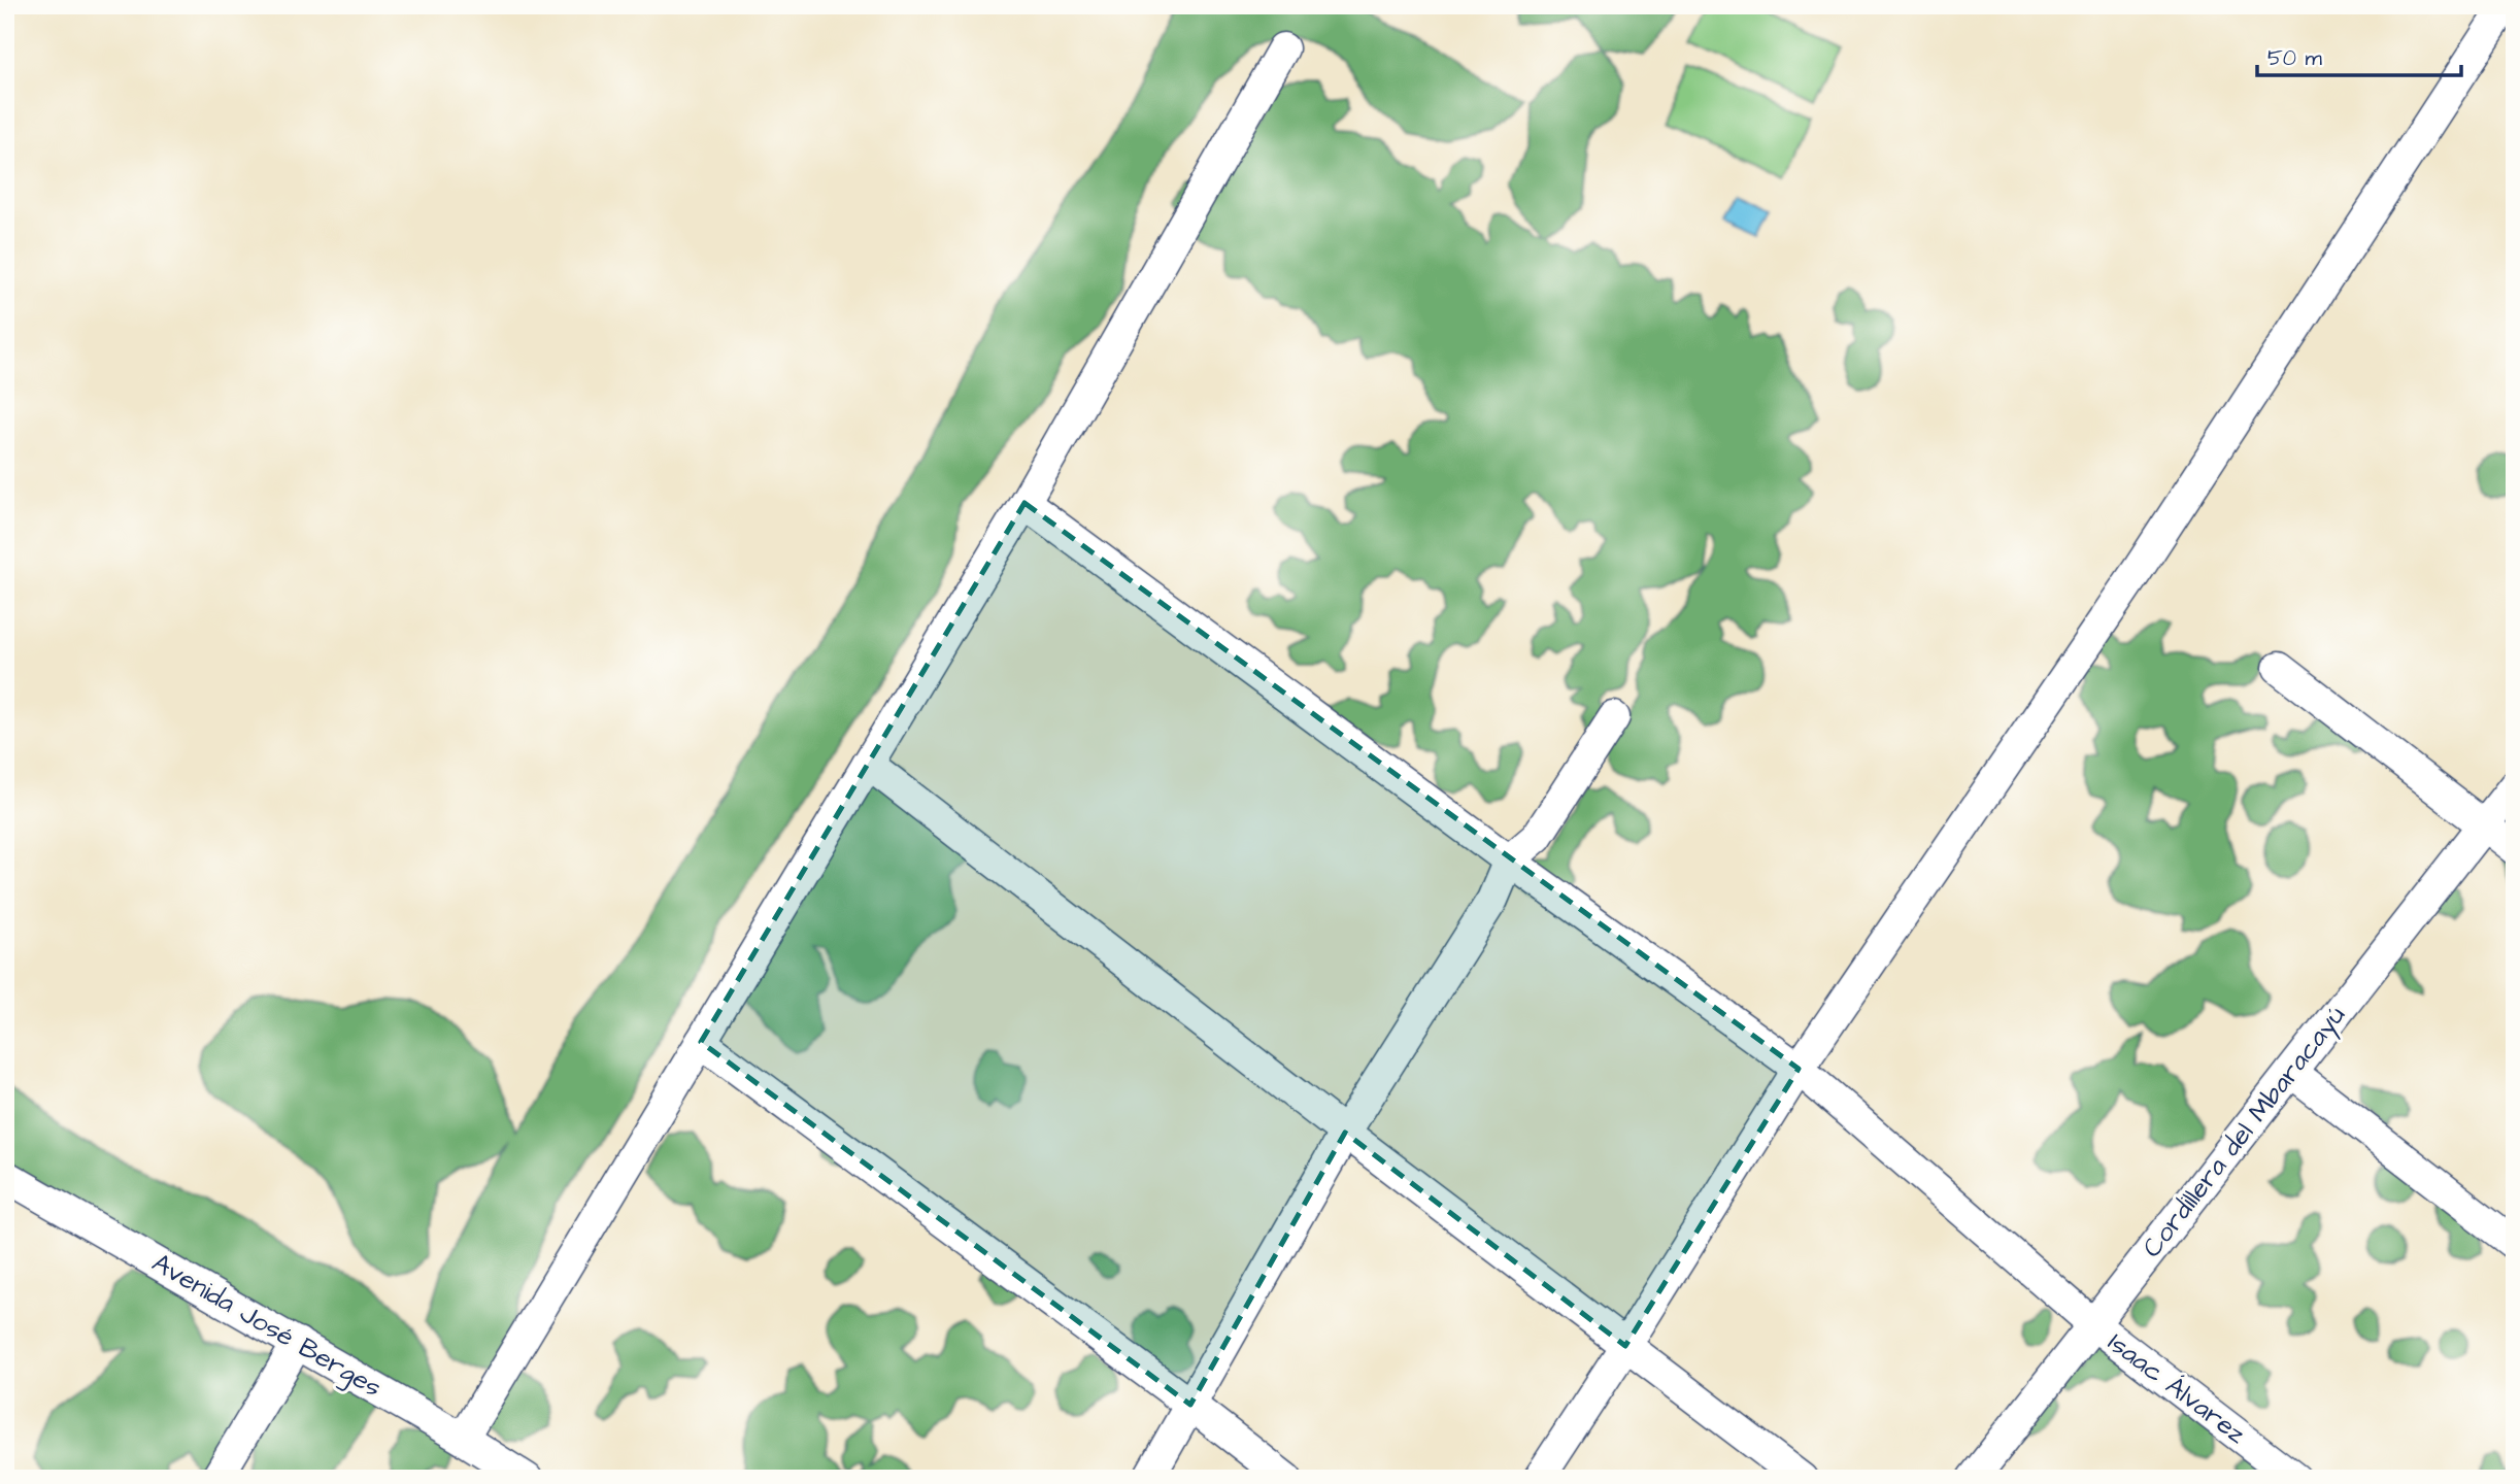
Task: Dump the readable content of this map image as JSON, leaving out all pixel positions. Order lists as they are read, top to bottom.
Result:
{
  "streets": {
    "street": ["Cordillera del Mbaracayú", "Avenida José Berges", "Isaac Álvarez"]
  },
  "crossings": [
    ["Cordillera del Mbaracayú", "Isaac Álvarez"]
  ],
  "scale_bar": "50 m"
}
